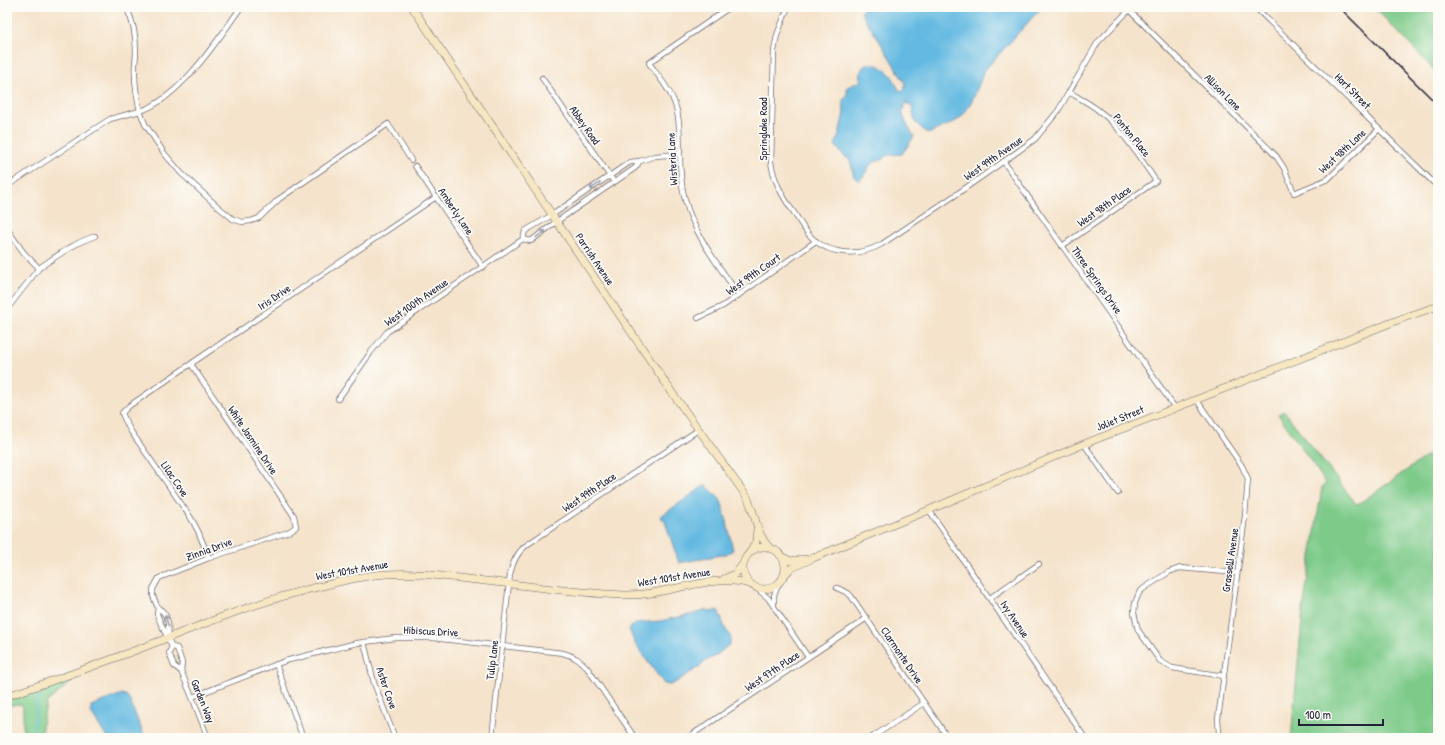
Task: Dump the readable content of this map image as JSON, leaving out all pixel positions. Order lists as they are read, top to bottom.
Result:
{
  "streets": {
    "street": [
      "Hart Street",
      "Allison Lane",
      "Abbey Road",
      "Springlake Road",
      "Ponton Place",
      "West 98th Lane",
      "West 99th Avenue",
      "Wisteria Lane",
      "West 98th Place",
      "Amberly Lane",
      "Parrish Avenue",
      "West 99th Court",
      "Three Springs Drive",
      "Iris Drive",
      "West 100th Avenue",
      "Joliet Street",
      "White Jasmine Drive",
      "Lilac Cove",
      "West 99th Place",
      "Zinnia Drive",
      "Grasselli Avenue",
      "West 101st Avenue",
      "Ivy Avenue",
      "Hibiscus Drive",
      "Clarmonte Drive",
      "Tulip Lane",
      "West 97th Place",
      "Aster Cove",
      "Garden Way"
    ]
  },
  "crossings": [
    ["Hart Street", "West 98th Lane"],
    ["Allison Lane", "West 98th Lane"],
    ["Allison Lane", "West 99th Avenue"],
    ["Abbey Road", "West 100th Avenue"],
    ["Springlake Road", "West 99th Avenue"],
    ["Springlake Road", "West 99th Court"],
    ["Ponton Place", "West 99th Avenue"],
    ["Ponton Place", "West 98th Place"],
    ["West 99th Avenue", "West 99th Court"],
    ["West 99th Avenue", "Three Springs Drive"],
    ["Wisteria Lane", "West 99th Court"],
    ["Wisteria Lane", "West 100th Avenue"],
    ["West 98th Place", "Three Springs Drive"],
    ["Amberly Lane", "Iris Drive"],
    ["Amberly Lane", "West 100th Avenue"],
    ["Parrish Avenue", "West 100th Avenue"],
    ["Parrish Avenue", "Joliet Street"],
    ["Parrish Avenue", "West 99th Place"],
    ["Parrish Avenue", "West 101st Avenue"],
    ["Three Springs Drive", "Joliet Street"],
    ["Iris Drive", "White Jasmine Drive"],
    ["Iris Drive", "Lilac Cove"],
    ["Joliet Street", "Grasselli Avenue"],
    ["Joliet Street", "West 101st Avenue"],
    ["Joliet Street", "Ivy Avenue"],
    ["White Jasmine Drive", "Zinnia Drive"],
    ["Lilac Cove", "Zinnia Drive"],
    ["West 99th Place", "West 101st Avenue"],
    ["West 99th Place", "Tulip Lane"],
    ["Zinnia Drive", "West 101st Avenue"],
    ["Zinnia Drive", "Garden Way"],
    ["West 101st Avenue", "Tulip Lane"],
    ["West 101st Avenue", "Garden Way"],
    ["Hibiscus Drive", "Tulip Lane"],
    ["Hibiscus Drive", "Aster Cove"],
    ["Hibiscus Drive", "Garden Way"],
    ["Clarmonte Drive", "West 97th Place"]
  ],
  "scale_bar": "100 m"
}
